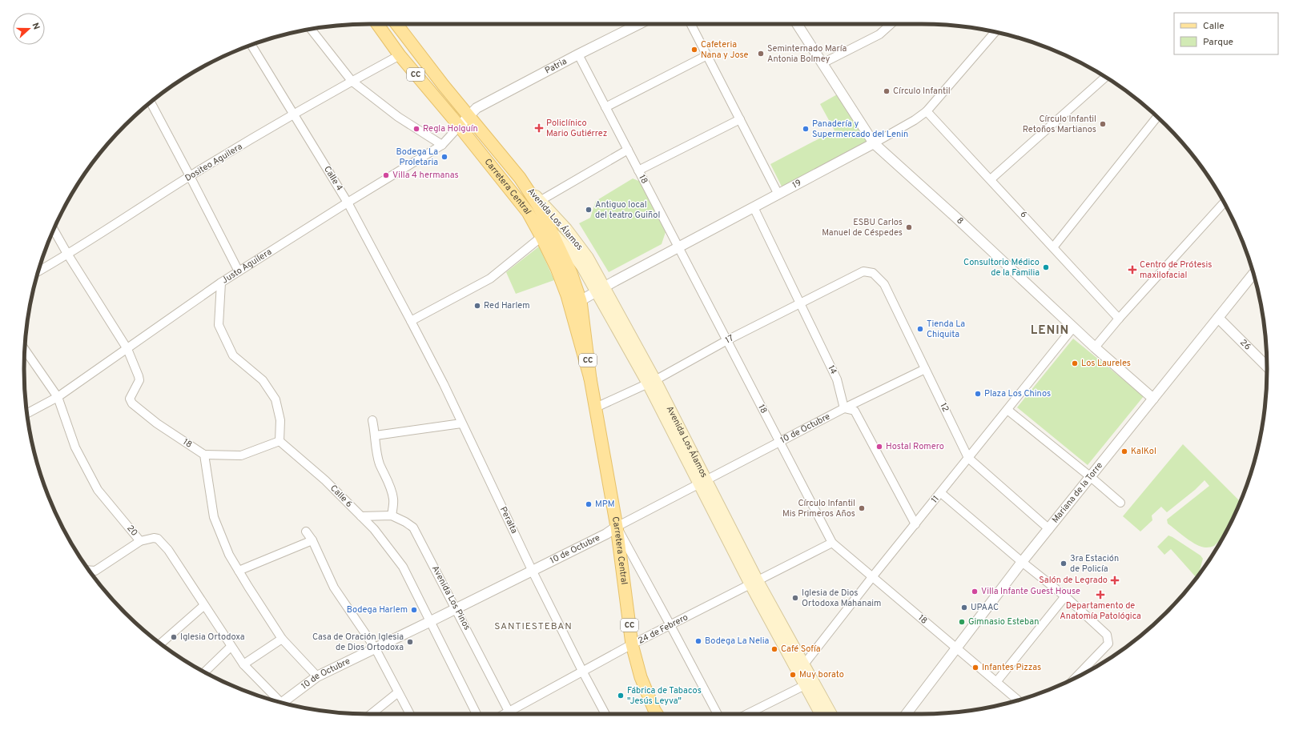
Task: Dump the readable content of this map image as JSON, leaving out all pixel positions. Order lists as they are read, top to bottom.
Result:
{
  "streets": {
    "main road": ["CC", "Carretera Central", "Avenida Los Álamos"],
    "street": [
      "Patria",
      "Dositeo Aguilera",
      "Calle 4",
      "18",
      "19",
      "6",
      "8",
      "Justo Aguilera",
      "17",
      "26",
      "14",
      "12",
      "10 de Octubre",
      "Mariana de la Torre",
      "Calle 6",
      "11",
      "Peralta",
      "20",
      "Avenida Los Pinos",
      "24 de Febrero"
    ]
  },
  "crossings": [
    ["Patria", "18"],
    ["Patria", "Carretera Central"],
    ["Patria", "Justo Aguilera"],
    ["Dositeo Aguilera", "Calle 4"],
    ["Dositeo Aguilera", "18"],
    ["Dositeo Aguilera", "Carretera Central"],
    ["Calle 4", "Justo Aguilera"],
    ["Calle 4", "Peralta"],
    ["18", "19"],
    ["18", "Justo Aguilera"],
    ["18", "17"],
    ["18", "10 de Octubre"],
    ["18", "Mariana de la Torre"],
    ["18", "11"],
    ["18", "24 de Febrero"],
    ["19", "Carretera Central"],
    ["19", "6"],
    ["19", "Avenida Los Álamos"],
    ["19", "8"],
    ["19", "14"],
    ["Carretera Central", "Avenida Los Álamos"],
    ["Carretera Central", "Justo Aguilera"],
    ["Carretera Central", "17"],
    ["Carretera Central", "10 de Octubre"],
    ["Carretera Central", "24 de Febrero"],
    ["Avenida Los Álamos", "17"],
    ["Avenida Los Álamos", "10 de Octubre"],
    ["Avenida Los Álamos", "11"],
    ["Avenida Los Álamos", "24 de Febrero"],
    ["8", "Mariana de la Torre"],
    ["8", "11"],
    ["Justo Aguilera", "20"],
    ["17", "14"],
    ["17", "12"],
    ["26", "Mariana de la Torre"],
    ["14", "10 de Octubre"],
    ["12", "10 de Octubre"],
    ["12", "Mariana de la Torre"],
    ["12", "11"],
    ["10 de Octubre", "Calle 6"],
    ["10 de Octubre", "Peralta"],
    ["10 de Octubre", "Avenida Los Pinos"],
    ["Calle 6", "Avenida Los Pinos"],
    ["Peralta", "24 de Febrero"]
  ],
  "districts": ["LENIN", "SANTIESTEBAN"],
  "places": {
    "other": [
      "Cafeteria Nana y Jose",
      "Seminternado María Antonia Bolmey",
      "Círculo Infantil",
      "Círculo Infantil Retoños Martianos",
      "Regla Holguín",
      "Panadería y Supermercado del Lenin",
      "Bodega La Proletaria",
      "Villa 4 hermanas",
      "Antiguo local del teatro Guiñol",
      "ESBU Carlos Manuel de Céspedes",
      "Consultorio Médico de la Familia",
      "Red Harlem",
      "Tienda La Chiquita",
      "Los Laureles",
      "Plaza Los Chinos",
      "Hostal Romero",
      "KalKol",
      "MPM",
      "Círculo Infantil Mis Primeros Años",
      "3ra Estación de Policía",
      "Villa Infante Guest House",
      "Iglesia de Dios Ortodoxa Mahanaim",
      "UPAAC",
      "Bodega Harlem",
      "Gimnasio Esteban",
      "Iglesia Ortodoxa",
      "Bodega La Nelia",
      "Casa de Oración Iglesia de Dios Ortodoxa",
      "Café Sofía",
      "Infantes Pizzas",
      "Muy borato",
      "Fábrica de Tabacos \"Jesús Leyva\""
    ],
    "health": [
      "Policlínico Mario Gutiérrez",
      "Centro de Prótesis maxilofacial",
      "Salón de Legrado",
      "Departamento de Anatomía Patológica"
    ]
  },
  "legend": ["Calle", "Parque"],
  "north": "right"
}
